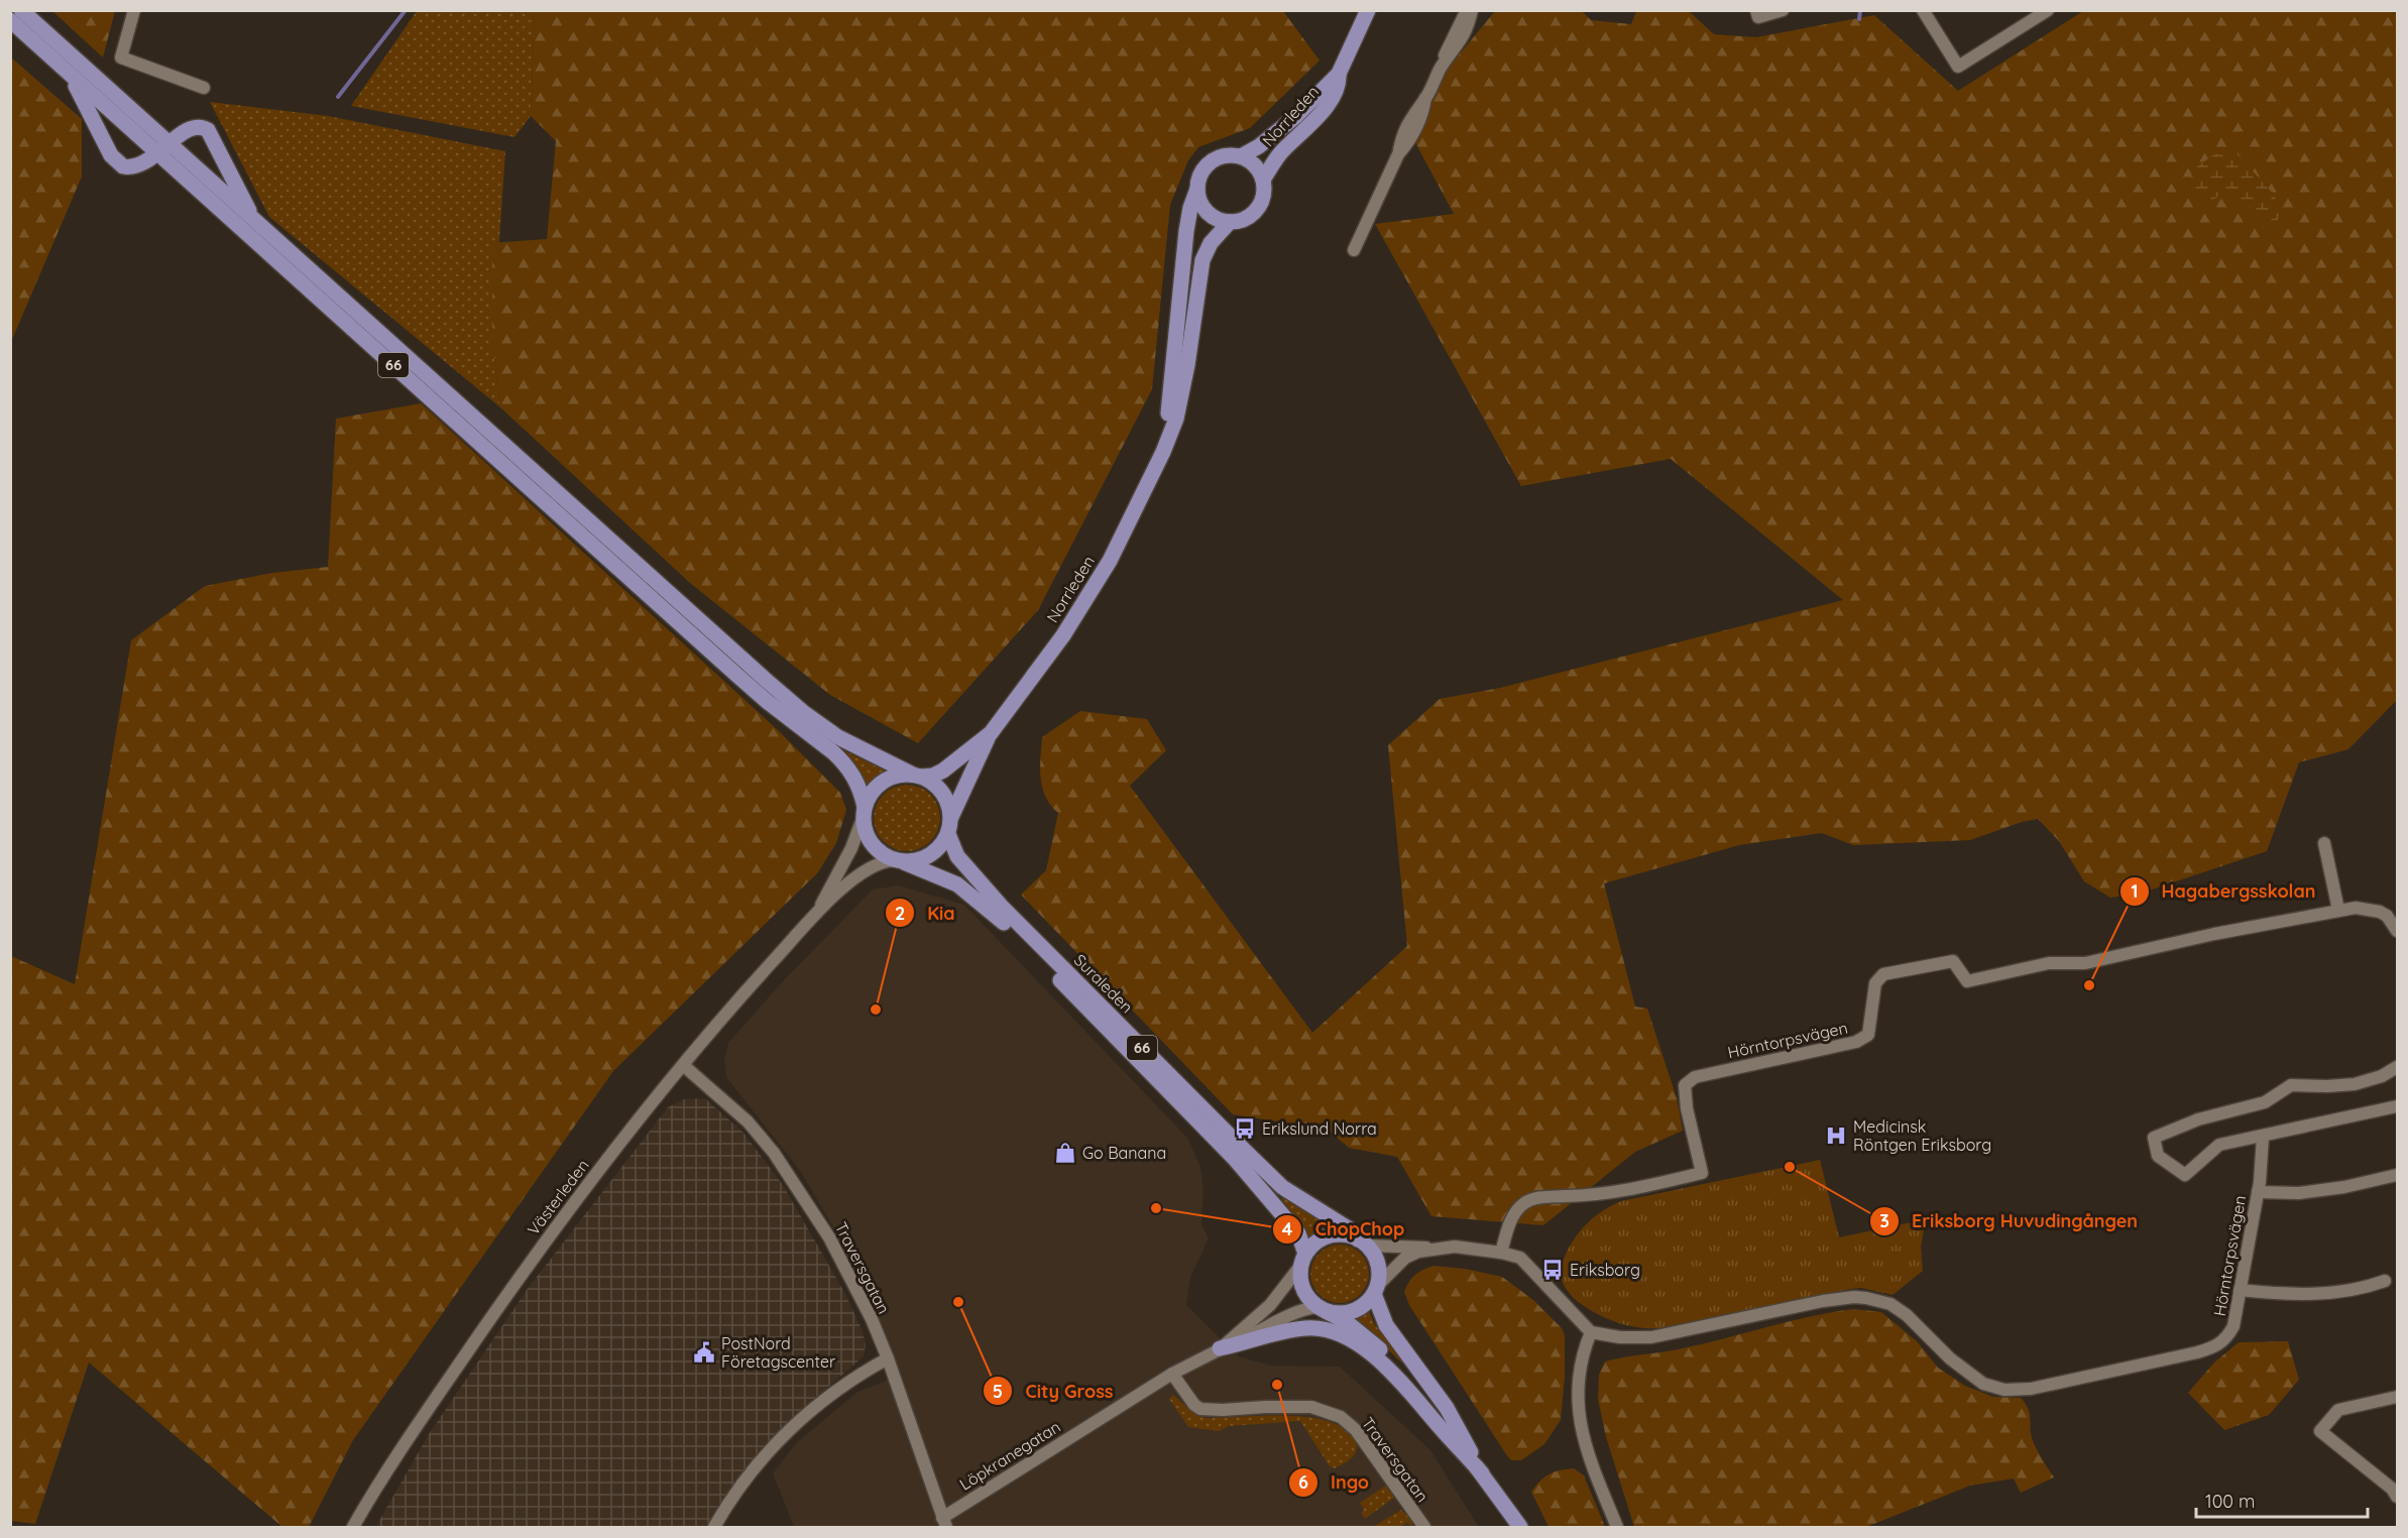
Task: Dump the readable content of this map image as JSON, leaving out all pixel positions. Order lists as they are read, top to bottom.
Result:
{
  "streets": {
    "main road": ["Norrleden", "66", "Suraleden"],
    "street": [
      "Hörntorpsvägen",
      "Västerleden",
      "Traversgatan",
      "Löpkranegatan"
    ]
  },
  "crossings": [
    ["Norrleden", "66"],
    ["Norrleden", "Suraleden"],
    ["Norrleden", "Västerleden"],
    ["66", "Suraleden"],
    ["66", "Västerleden"],
    ["66", "Löpkranegatan"],
    ["Suraleden", "Västerleden"],
    ["Suraleden", "Löpkranegatan"],
    ["Västerleden", "Traversgatan"],
    ["Traversgatan", "Löpkranegatan"]
  ],
  "places": {
    "other": [
      "Hagabergsskolan",
      "Kia",
      "Eriksborg Huvudingången",
      "ChopChop",
      "City Gross",
      "Ingo"
    ],
    "bus stop": ["Erikslund Norra", "Eriksborg"],
    "hospital": ["Medicinsk Röntgen Eriksborg"],
    "shop": ["Go Banana"],
    "public building": ["PostNord Företagscenter"]
  },
  "scale_bar": "100 m"
}
